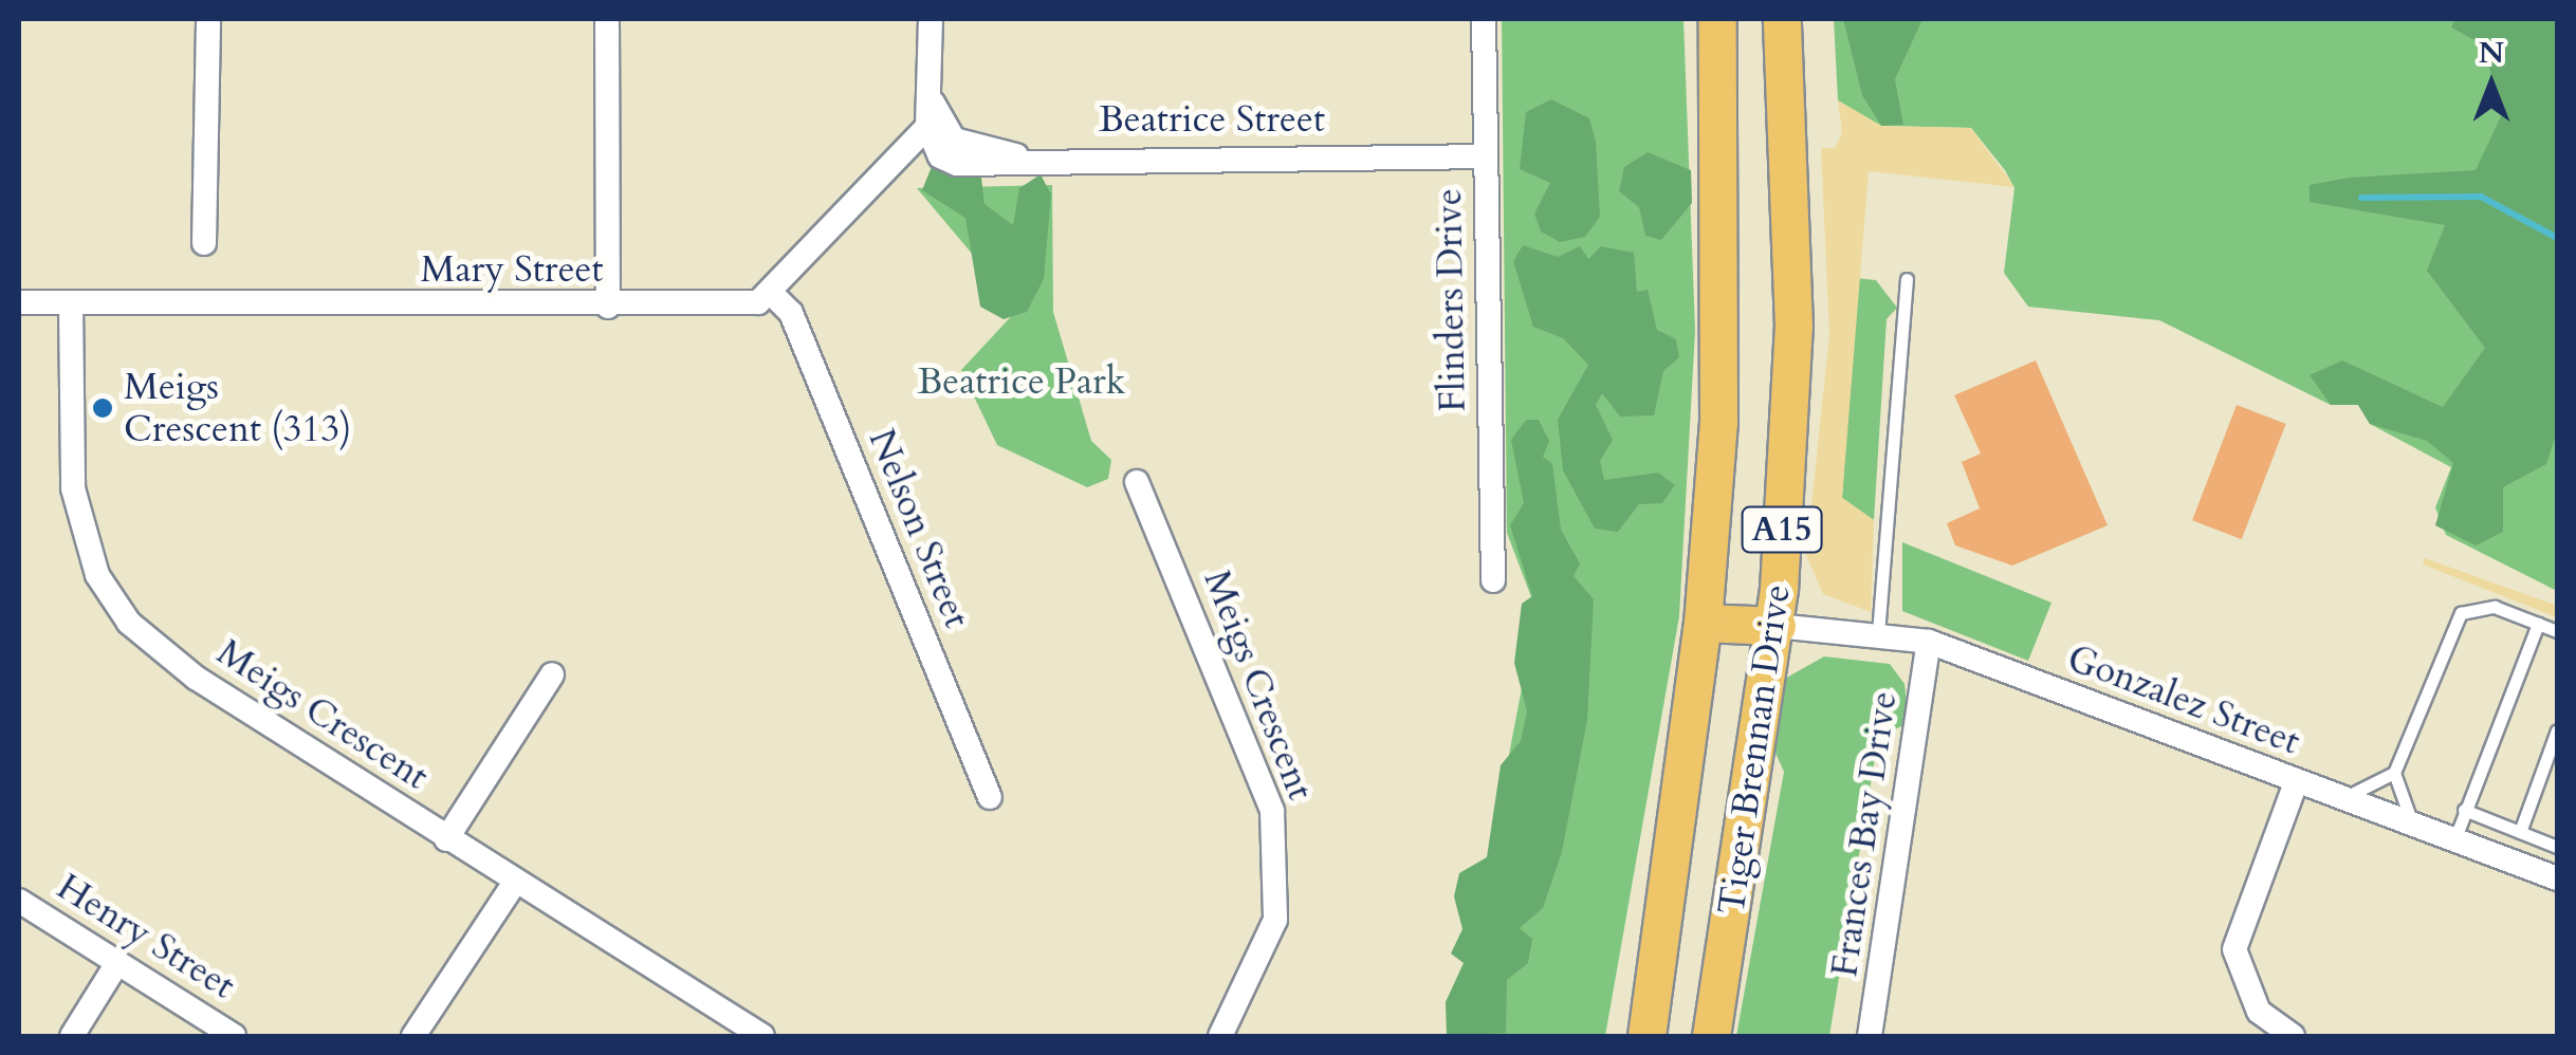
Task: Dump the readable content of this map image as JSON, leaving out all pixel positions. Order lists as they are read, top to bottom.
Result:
{
  "streets": {
    "main road": ["A15", "Tiger Brennan Drive"],
    "street": [
      "Beatrice Street",
      "Mary Street",
      "Flinders Drive",
      "Nelson Street",
      "Meigs Crescent",
      "Gonzalez Street",
      "Frances Bay Drive",
      "Henry Street"
    ]
  },
  "crossings": [
    ["Beatrice Street", "Flinders Drive"],
    ["Mary Street", "Nelson Street"],
    ["Mary Street", "Meigs Crescent"],
    ["Gonzalez Street", "Tiger Brennan Drive"],
    ["Gonzalez Street", "Frances Bay Drive"]
  ],
  "parks": ["Beatrice Park"],
  "places": ["Meigs Crescent (313)"],
  "north": "top"
}
